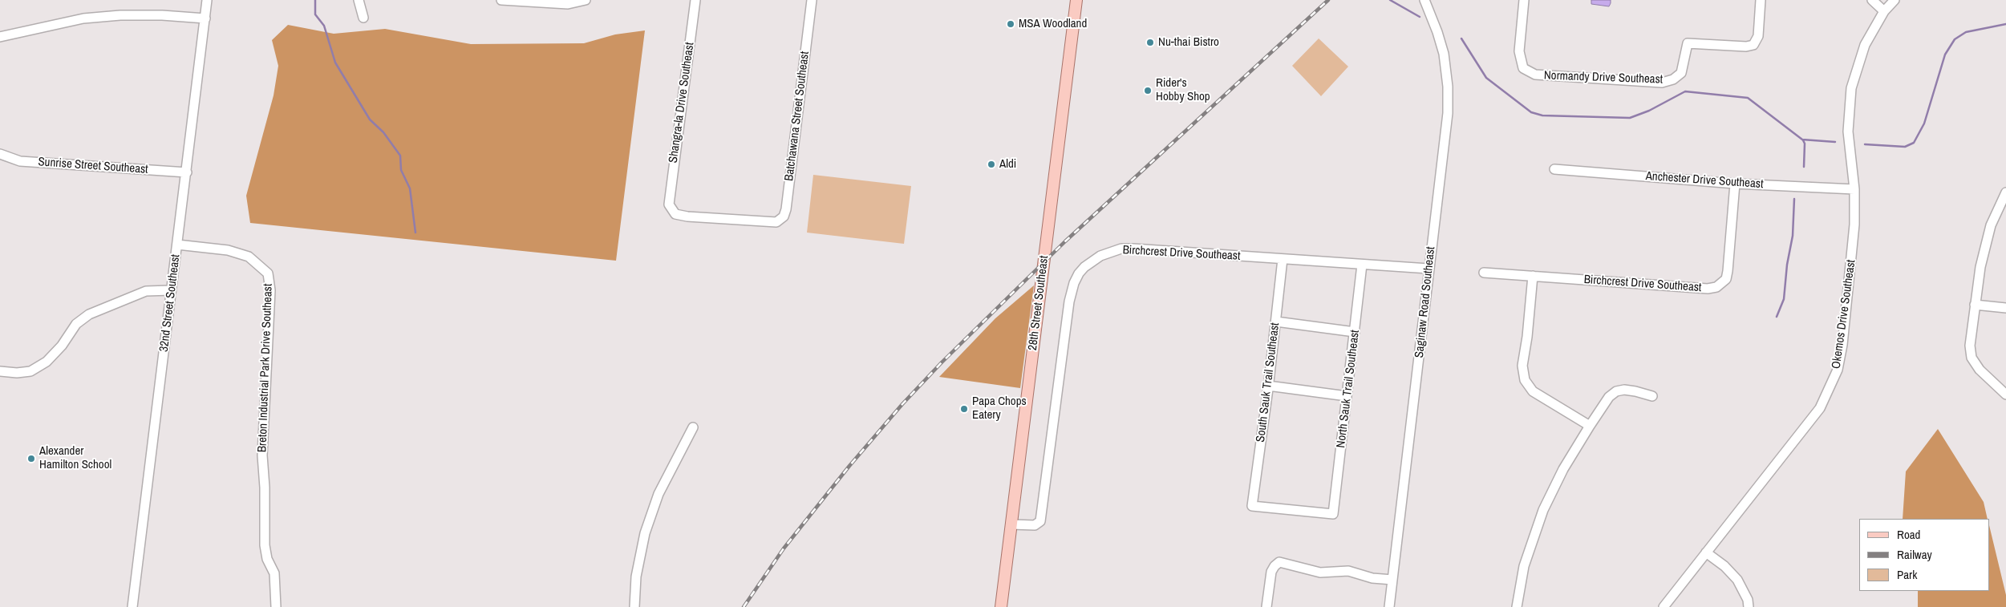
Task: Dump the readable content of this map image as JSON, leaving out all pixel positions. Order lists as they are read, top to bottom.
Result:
{
  "streets": {
    "main road": ["28th Street Southeast"],
    "street": [
      "Normandy Drive Southeast",
      "Shangra-la Drive Southeast",
      "Batchawana Street Southeast",
      "Sunrise Street Southeast",
      "Anchester Drive Southeast",
      "Birchcrest Drive Southeast",
      "Saginaw Road Southeast",
      "32nd Street Southeast",
      "Okemos Drive Southeast",
      "Breton Industrial Park Drive Southeast",
      "South Sauk Trail Southeast",
      "North Sauk Trail Southeast"
    ]
  },
  "crossings": [
    ["Shangra-la Drive Southeast", "Batchawana Street Southeast"],
    ["Sunrise Street Southeast", "32nd Street Southeast"],
    ["Anchester Drive Southeast", "Birchcrest Drive Southeast"],
    ["Anchester Drive Southeast", "Okemos Drive Southeast"],
    ["Birchcrest Drive Southeast", "Saginaw Road Southeast"],
    ["Birchcrest Drive Southeast", "28th Street Southeast"],
    ["Birchcrest Drive Southeast", "South Sauk Trail Southeast"],
    ["Birchcrest Drive Southeast", "North Sauk Trail Southeast"],
    ["32nd Street Southeast", "Breton Industrial Park Drive Southeast"],
    ["South Sauk Trail Southeast", "North Sauk Trail Southeast"]
  ],
  "places": [
    "MSA Woodland",
    "Nu-thai Bistro",
    "Rider's Hobby Shop",
    "Aldi",
    "Papa Chops Eatery",
    "Alexander Hamilton School"
  ],
  "legend": ["Road", "Railway", "Park"]
}
